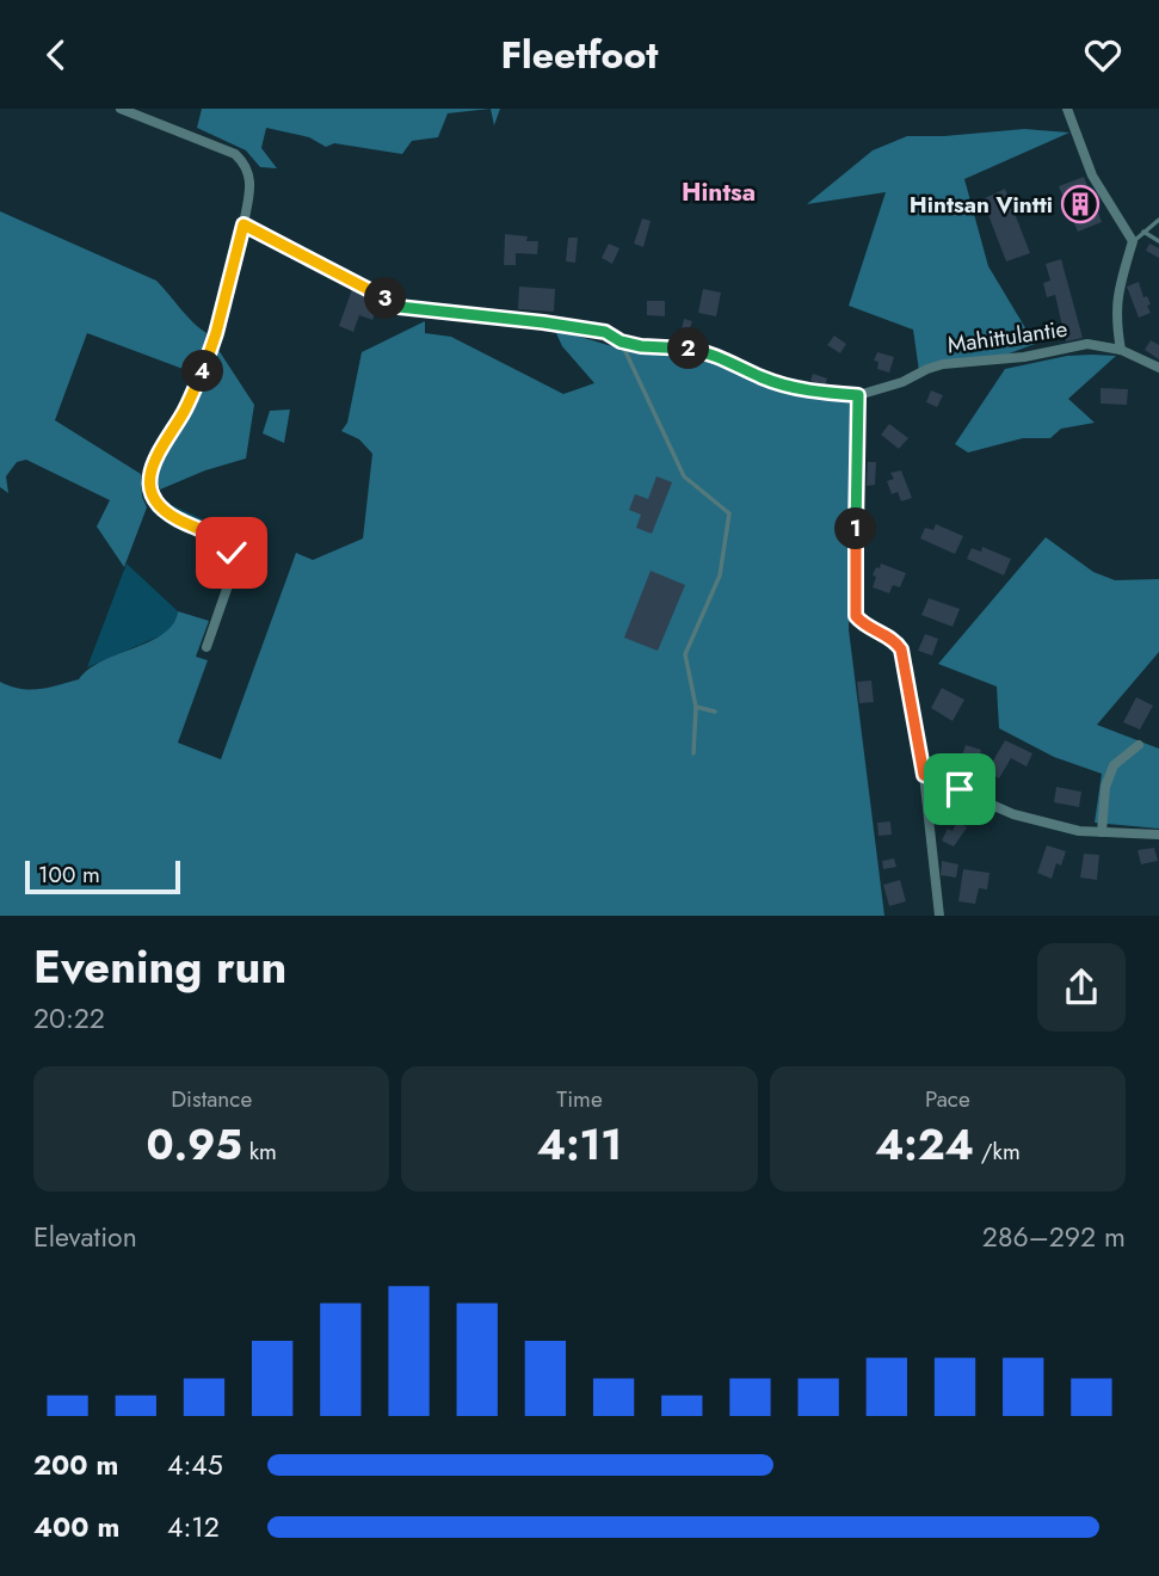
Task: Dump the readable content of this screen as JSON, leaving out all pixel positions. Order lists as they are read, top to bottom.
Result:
{
  "streets": {
    "street": ["Mahittulantie"]
  },
  "districts": ["Hintsa"],
  "places": {
    "building": ["Hintsan Vintti"]
  },
  "scale_bar": "100 m",
  "page": {
    "header": "Fleetfoot",
    "pins": [
      "3",
      "2",
      "4",
      "1"
    ],
    "scale": "100 m",
    "heading": ["Evening run", "20:22"],
    "stats": [
      ["Distance", "0.95 km"],
      ["Time", "4:11"],
      ["Pace", "4:24 /km"]
    ],
    "chart": ["Elevation", "286–292 m"],
    "list": [
      {
        "name": "200 m",
        "note": "4:45"
      },
      {
        "name": "400 m",
        "note": "4:12"
      }
    ]
  }
}
